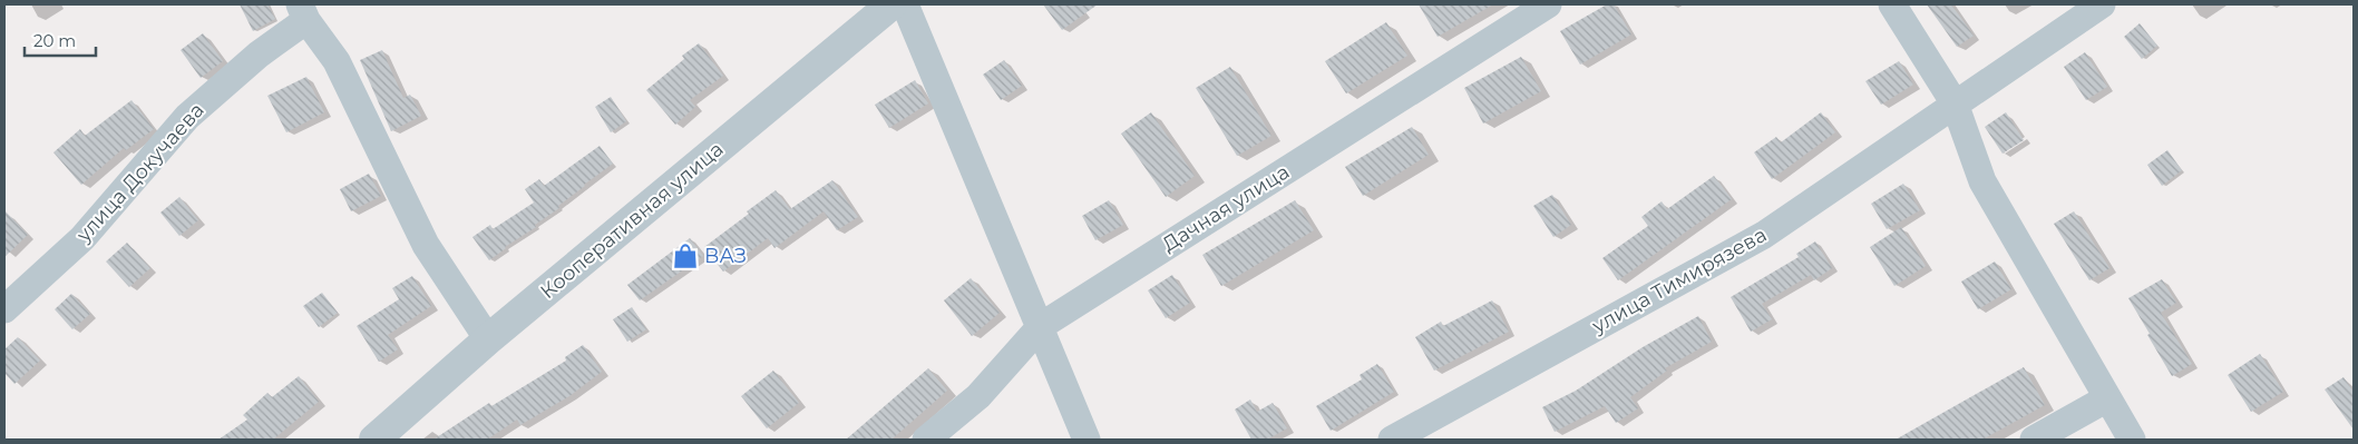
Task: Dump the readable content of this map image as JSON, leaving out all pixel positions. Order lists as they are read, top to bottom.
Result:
{
  "streets": {
    "street": [
      "улица Докучаева",
      "Дачная улица",
      "Кооперативная улица",
      "улица Тимирязева"
    ]
  },
  "places": {
    "shop": ["ВАЗ"]
  },
  "scale_bar": "20 m"
}
